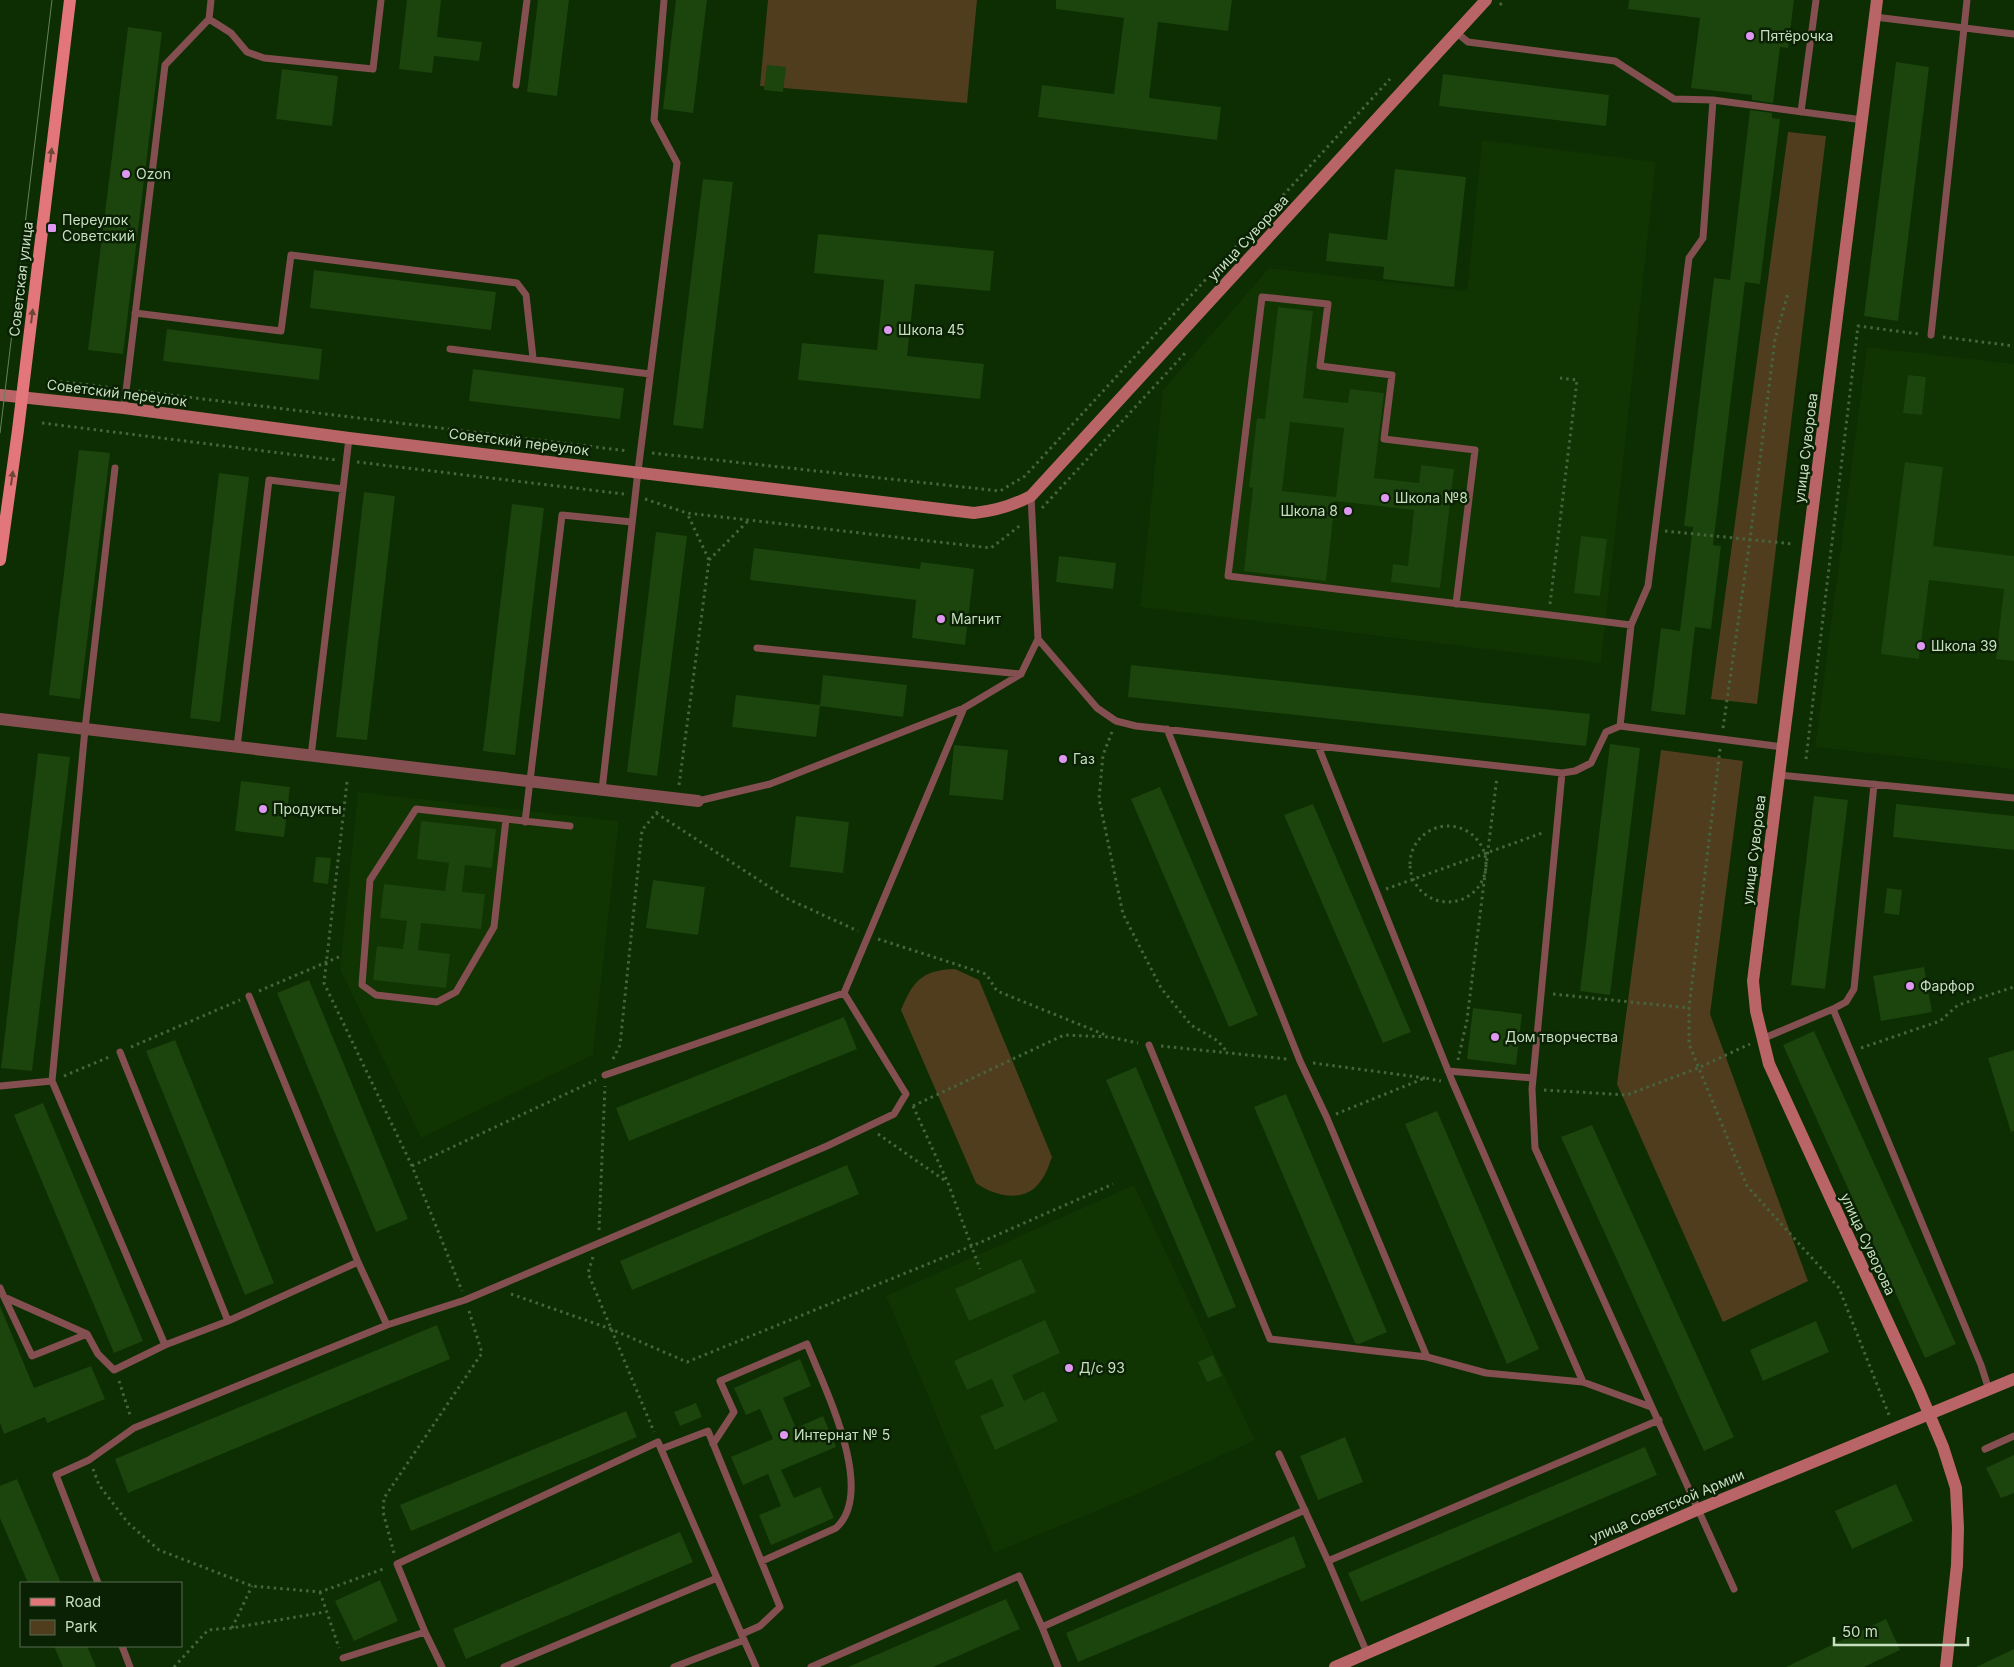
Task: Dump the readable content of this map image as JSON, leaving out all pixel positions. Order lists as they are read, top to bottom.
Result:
{
  "streets": {
    "main road": ["Советская улица"],
    "street": ["улица Суворова", "Советский переулок", "улица Советской Армии"]
  },
  "crossings": [
    ["улица Суворова", "Советский переулок"],
    ["улица Суворова", "улица Советской Армии"],
    ["Советская улица", "Советский переулок"]
  ],
  "one_way": ["Советская улица"],
  "places": {
    "other": [
      "Пятёрочка",
      "Ozon",
      "Школа 45",
      "Школа №8",
      "Школа 8",
      "Магнит",
      "Школа 39",
      "Газ",
      "Продукты",
      "Фарфор",
      "Дом творчества",
      "Д/с 93",
      "Интернат № 5"
    ],
    "transit": ["Переулок Советский"]
  },
  "legend": ["Road", "Park"],
  "scale_bar": "50 m"
}
